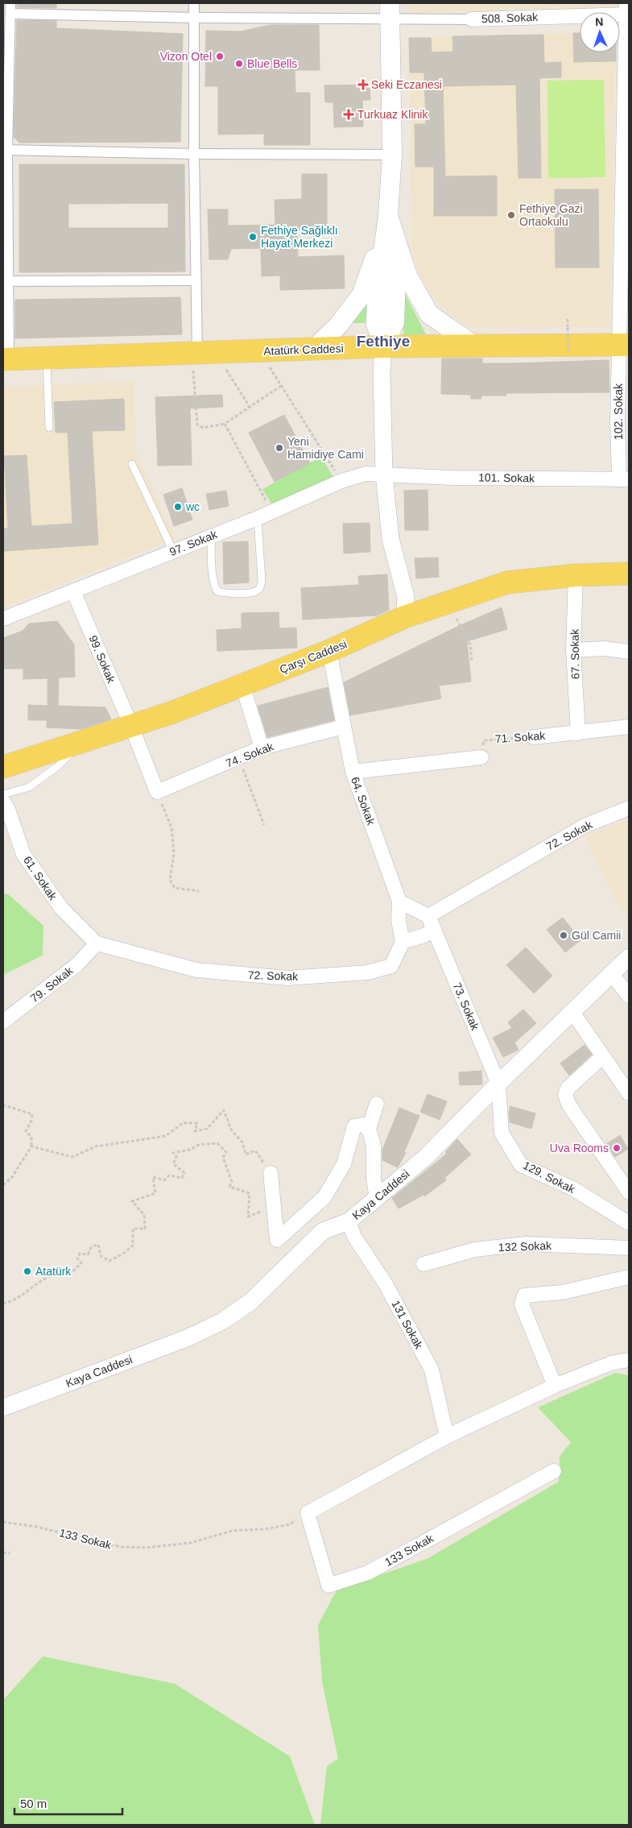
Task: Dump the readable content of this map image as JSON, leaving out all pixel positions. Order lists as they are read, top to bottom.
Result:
{
  "streets": {
    "main road": ["Atatürk Caddesi", "Çarşı Caddesi"],
    "street": [
      "508. Sokak",
      "102. Sokak",
      "101. Sokak",
      "97. Sokak",
      "67. Sokak",
      "99. Sokak",
      "71. Sokak",
      "74. Sokak",
      "64. Sokak",
      "72. Sokak",
      "61. Sokak",
      "79. Sokak",
      "73. Sokak",
      "129. Sokak",
      "Kaya Caddesi",
      "132 Sokak",
      "131 Sokak",
      "133 Sokak"
    ]
  },
  "crossings": [
    ["508. Sokak", "102. Sokak"],
    ["Atatürk Caddesi", "102. Sokak"],
    ["102. Sokak", "101. Sokak"],
    ["101. Sokak", "97. Sokak"],
    ["97. Sokak", "99. Sokak"],
    ["67. Sokak", "Çarşı Caddesi"],
    ["67. Sokak", "71. Sokak"],
    ["Çarşı Caddesi", "99. Sokak"],
    ["Çarşı Caddesi", "64. Sokak"],
    ["99. Sokak", "74. Sokak"],
    ["74. Sokak", "64. Sokak"],
    ["72. Sokak", "61. Sokak"],
    ["72. Sokak", "79. Sokak"],
    ["72. Sokak", "73. Sokak"],
    ["61. Sokak", "79. Sokak"],
    ["73. Sokak", "129. Sokak"],
    ["73. Sokak", "Kaya Caddesi"],
    ["129. Sokak", "Kaya Caddesi"],
    ["Kaya Caddesi", "131 Sokak"]
  ],
  "districts": ["Fethiye"],
  "places": {
    "other": [
      "Vizon Otel",
      "Blue Bells",
      "Fethiye Gazi Ortaokulu",
      "Fethiye Sağlıklı Hayat Merkezi",
      "Yeni Hamidiye Cami",
      "wc",
      "Gül Camii",
      "Uva Rooms",
      "Atatürk"
    ],
    "health": ["Seki Eczanesi", "Turkuaz Klinik"]
  },
  "scale_bar": "50 m",
  "north": "top"
}
